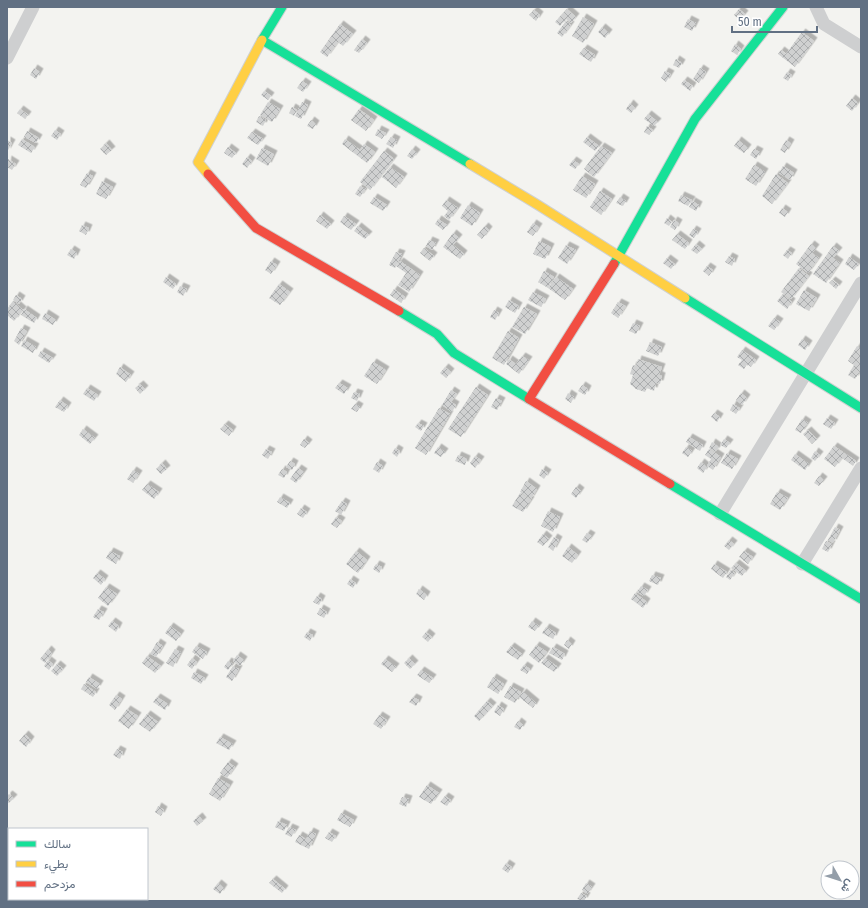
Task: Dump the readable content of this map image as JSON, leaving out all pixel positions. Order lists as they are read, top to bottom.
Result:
{
  "legend": ["سالك", "بطيء", "مزدحم"],
  "scale_bar": "50 m",
  "north": "bottom right"
}
